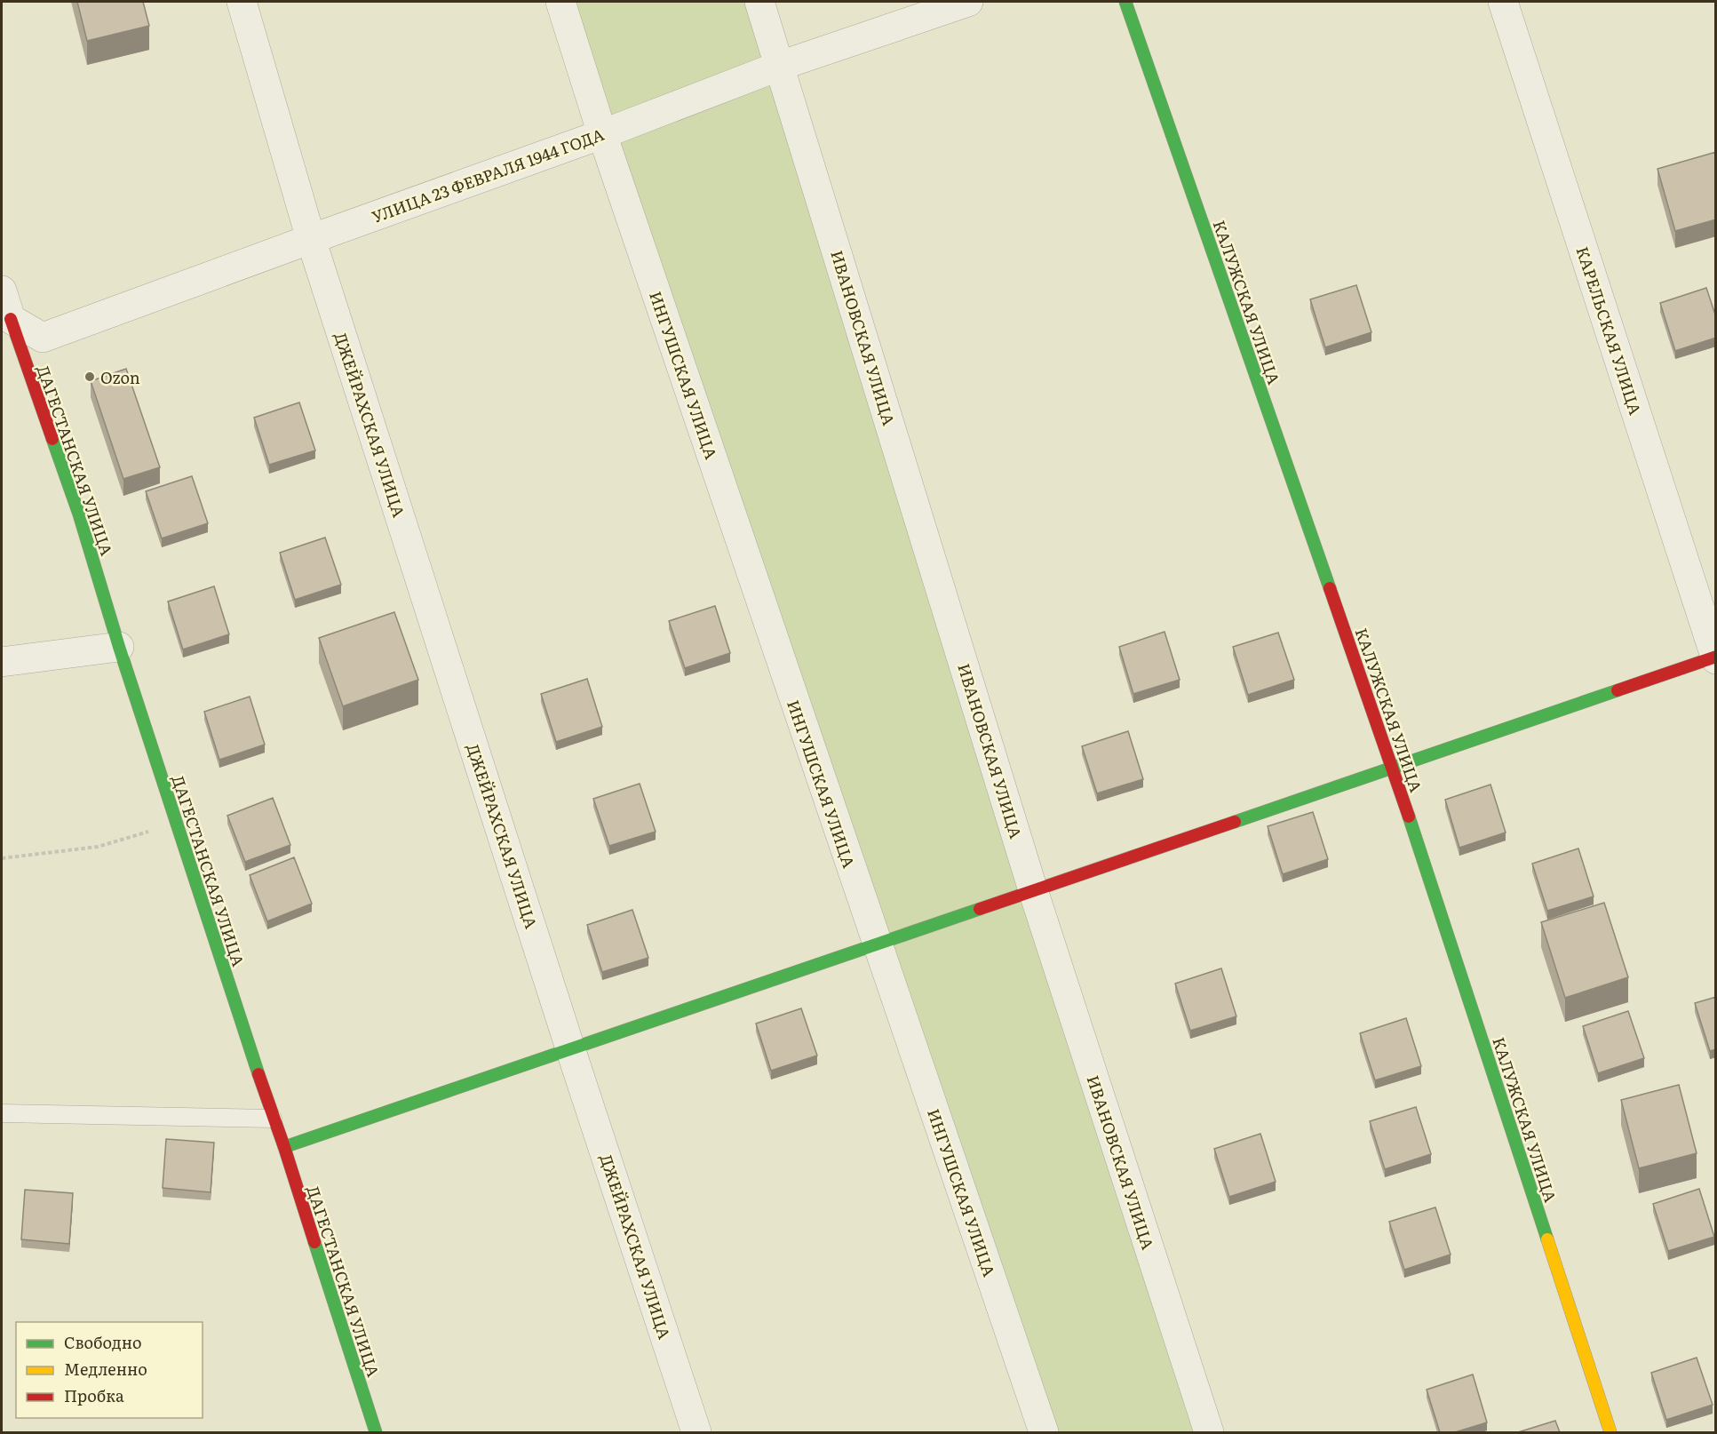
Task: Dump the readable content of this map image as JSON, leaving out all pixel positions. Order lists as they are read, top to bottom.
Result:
{
  "streets": {
    "street": [
      "УЛИЦА 23 ФЕВРАЛЯ 1944 ГОДА",
      "КАЛУЖСКАЯ УЛИЦА",
      "КАРЕЛЬСКАЯ УЛИЦА",
      "ИВАНОВСКАЯ УЛИЦА",
      "ИНГУШСКАЯ УЛИЦА",
      "ДЖЕЙРАХСКАЯ УЛИЦА",
      "ДАГЕСТАНСКАЯ УЛИЦА"
    ]
  },
  "crossings": [
    ["УЛИЦА 23 ФЕВРАЛЯ 1944 ГОДА", "ИВАНОВСКАЯ УЛИЦА"],
    ["УЛИЦА 23 ФЕВРАЛЯ 1944 ГОДА", "ИНГУШСКАЯ УЛИЦА"],
    ["УЛИЦА 23 ФЕВРАЛЯ 1944 ГОДА", "ДЖЕЙРАХСКАЯ УЛИЦА"],
    ["УЛИЦА 23 ФЕВРАЛЯ 1944 ГОДА", "ДАГЕСТАНСКАЯ УЛИЦА"]
  ],
  "places": ["Ozon"],
  "legend": ["Свободно", "Медленно", "Пробка"]
}
